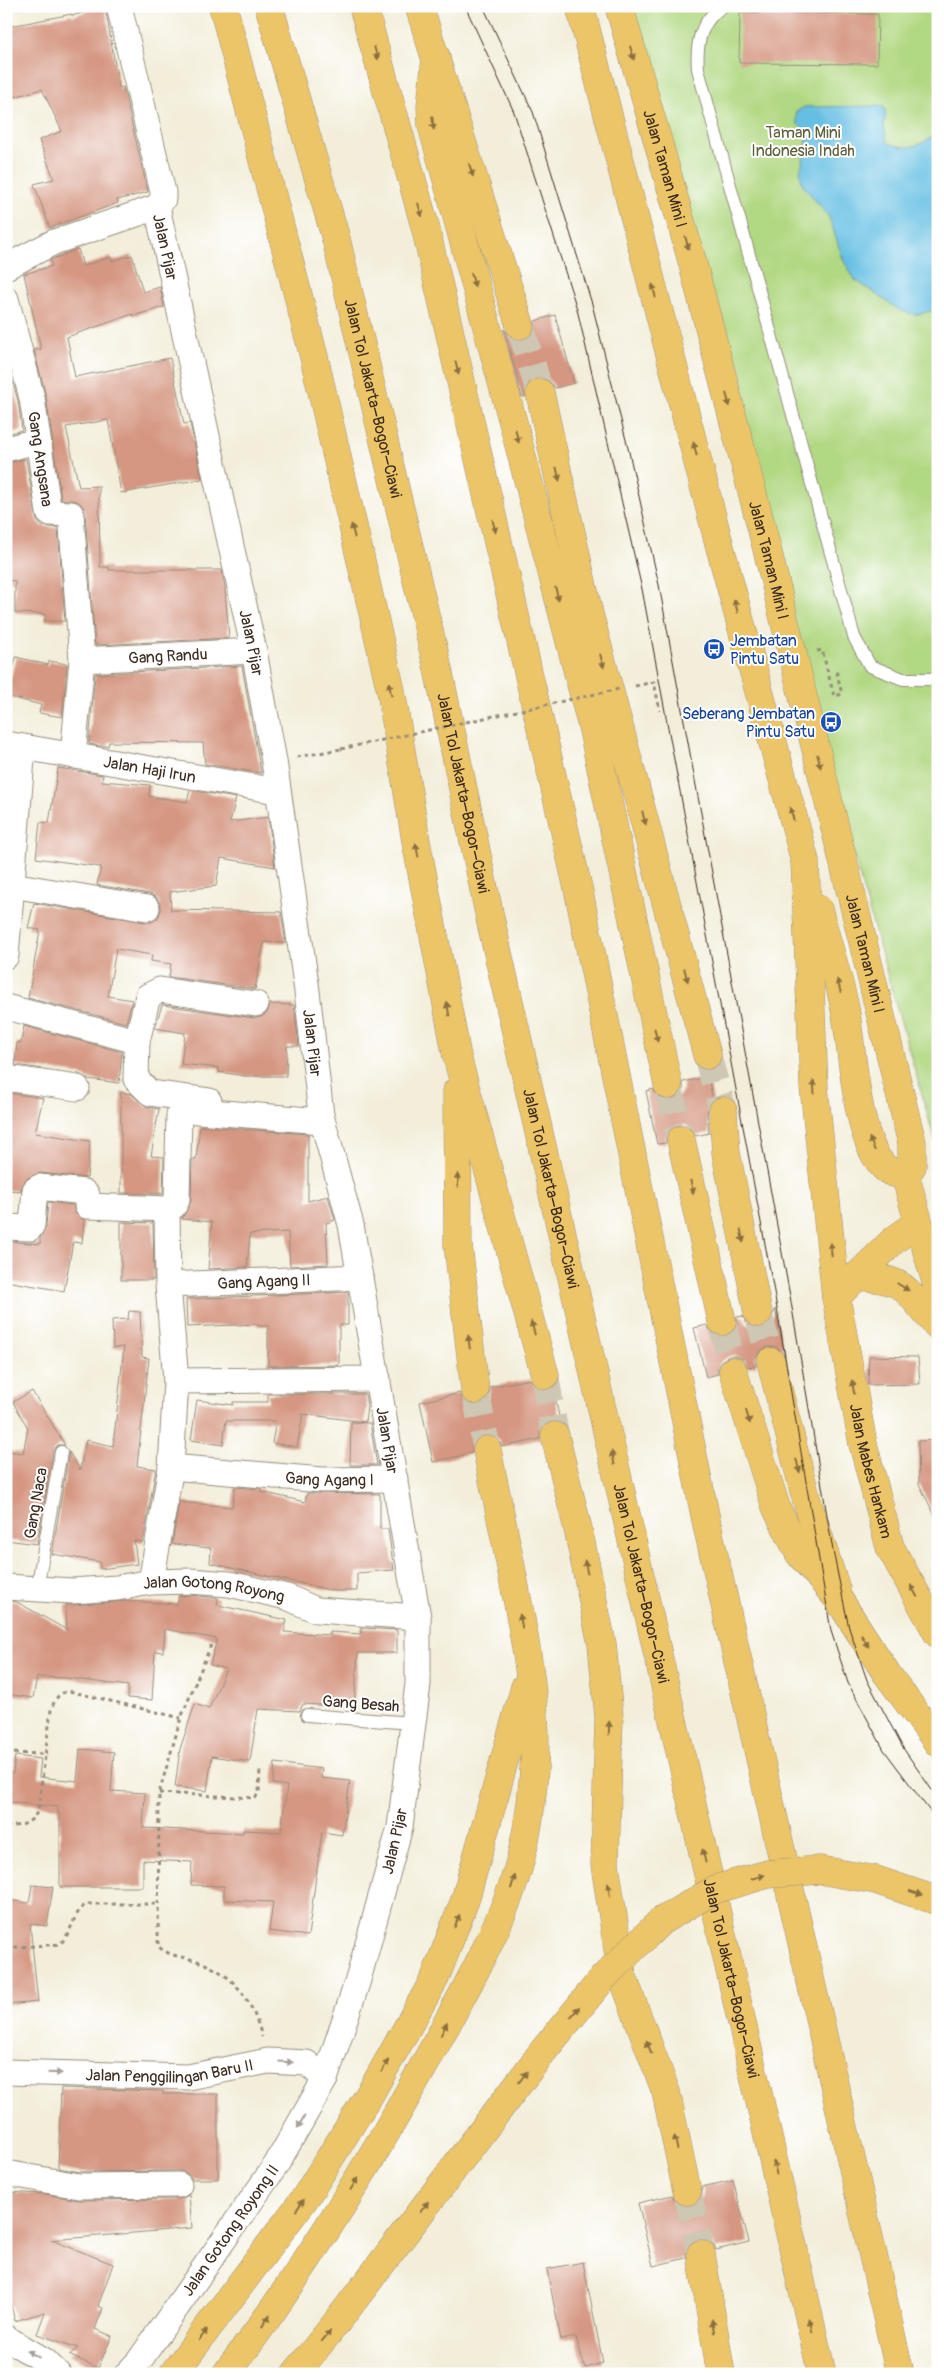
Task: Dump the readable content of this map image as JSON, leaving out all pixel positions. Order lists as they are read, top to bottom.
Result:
{
  "streets": {
    "main road": ["Jalan Taman Mini I", "Jalan Tol Jakarta–Bogor–Ciawi", "Jalan Mabes Hankam"],
    "street": [
      "Jalan Pijar",
      "Gang Angsana",
      "Gang Randu",
      "Jalan Haji Irun",
      "Gang Agang II",
      "Gang Agang I",
      "Jalan Gotong Royong",
      "Jalan Penggilingan Baru II",
      "Jalan Gotong Royong II"
    ],
    "lane": ["Gang Naca", "Gang Besah"]
  },
  "crossings": [
    ["Jalan Pijar", "Gang Randu"],
    ["Jalan Pijar", "Jalan Haji Irun"],
    ["Jalan Pijar", "Gang Agang II"],
    ["Jalan Pijar", "Gang Agang I"],
    ["Jalan Pijar", "Jalan Gotong Royong"],
    ["Jalan Pijar", "Gang Besah"],
    ["Jalan Pijar", "Jalan Penggilingan Baru II"],
    ["Jalan Pijar", "Jalan Gotong Royong II"],
    ["Gang Angsana", "Gang Randu"],
    ["Gang Naca", "Jalan Gotong Royong"],
    ["Jalan Penggilingan Baru II", "Jalan Gotong Royong II"]
  ],
  "one_way": ["Jalan Gotong Royong II"],
  "parks": ["Taman Mini Indonesia Indah"],
  "places": {
    "bus stop": ["Jembatan Pintu Satu", "Seberang Jembatan Pintu Satu"]
  }
}
